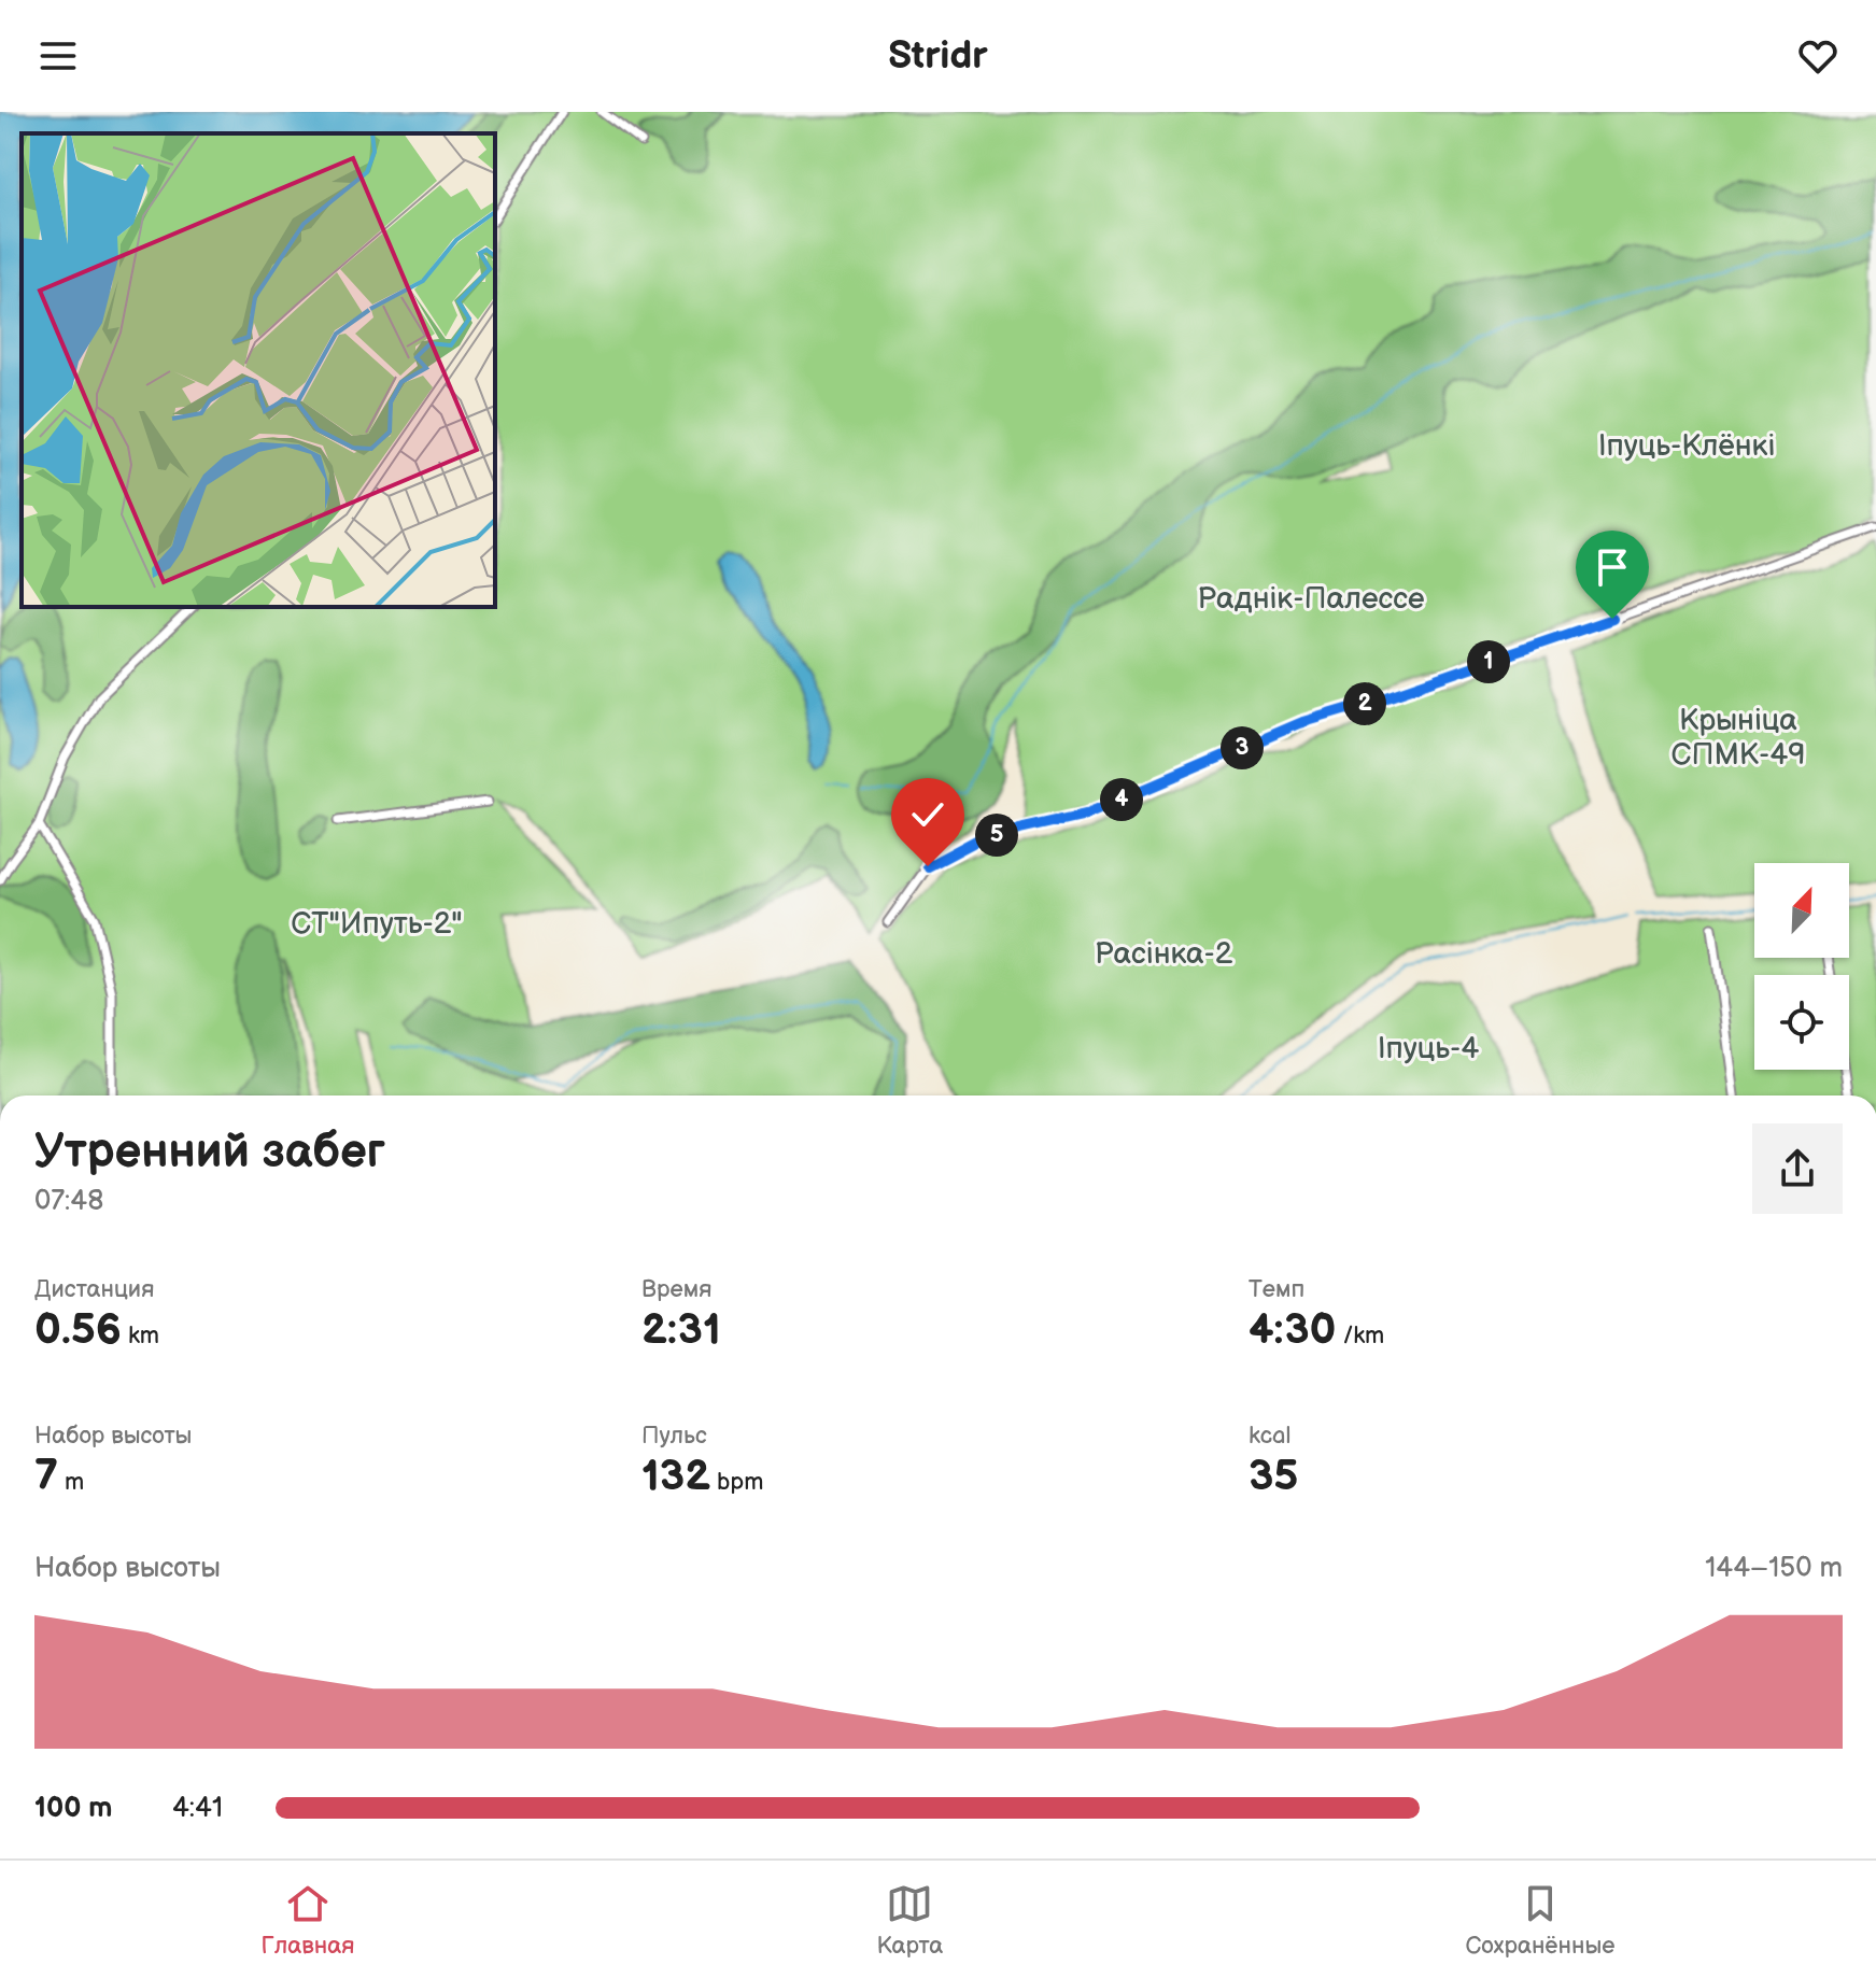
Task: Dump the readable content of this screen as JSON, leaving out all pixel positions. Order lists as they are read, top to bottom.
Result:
{
  "parks": [
    "Іпуць-Клёнкі",
    "Раднік-Палессе",
    "Крыніца СПМК-49",
    "СТ\"Ипуть-2\"",
    "Расінка-2",
    "Іпуць-4"
  ],
  "north": "top right",
  "page": {
    "header": "Stridr",
    "pins": [
      "1",
      "2",
      "3",
      "4",
      "5"
    ],
    "heading": ["Утренний забег", "07:48"],
    "stats": [
      ["Дистанция", "0.56 km"],
      ["Время", "2:31"],
      ["Темп", "4:30 /km"],
      ["Набор высоты", "7 m"],
      ["Пульс", "132 bpm"],
      ["kcal", "35"]
    ],
    "chart": ["Набор высоты", "144–150 m"],
    "list": [
      {
        "name": "100 m",
        "note": "4:41"
      }
    ],
    "tabs": ["Главная", "Карта", "Сохранённые"]
  }
}
